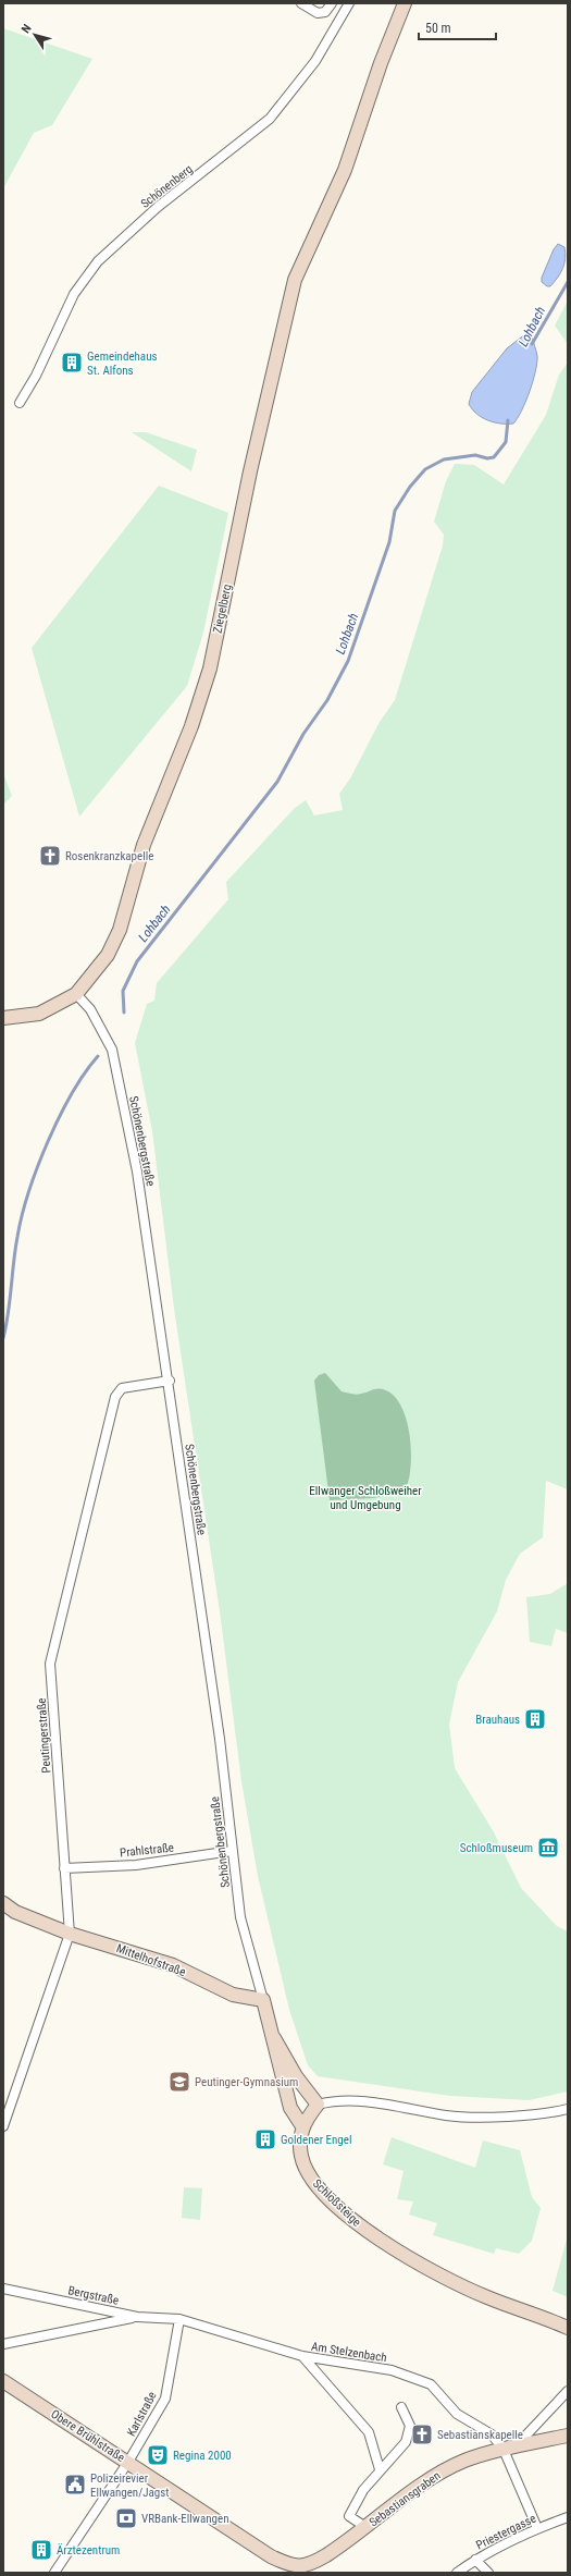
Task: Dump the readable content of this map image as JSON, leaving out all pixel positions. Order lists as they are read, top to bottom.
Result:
{
  "streets": {
    "street": [
      "Schönenberg",
      "Ziegelberg",
      "Schönenbergstraße",
      "Peutingerstraße",
      "Prahlstraße",
      "Mittelhofstraße",
      "Schloßsteige",
      "Bergstraße",
      "Am Stelzenbach",
      "Karlstraße",
      "Obere Brühlstraße",
      "Sebastiansgraben",
      "Priestergasse"
    ]
  },
  "crossings": [
    ["Ziegelberg", "Schönenbergstraße"],
    ["Schönenbergstraße", "Peutingerstraße"],
    ["Schönenbergstraße", "Prahlstraße"],
    ["Schönenbergstraße", "Mittelhofstraße"],
    ["Peutingerstraße", "Prahlstraße"],
    ["Peutingerstraße", "Mittelhofstraße"],
    ["Bergstraße", "Am Stelzenbach"],
    ["Bergstraße", "Karlstraße"],
    ["Am Stelzenbach", "Sebastiansgraben"],
    ["Am Stelzenbach", "Priestergasse"],
    ["Karlstraße", "Obere Brühlstraße"],
    ["Obere Brühlstraße", "Sebastiansgraben"]
  ],
  "water": ["Lohbach"],
  "parks": ["Ellwanger Schloßweiher und Umgebung"],
  "places": {
    "building": [
      "Gemeindehaus St. Alfons",
      "Brauhaus",
      "Goldener Engel",
      "Ärztezentrum"
    ],
    "church": ["Rosenkranzkapelle", "Sebastianskapelle"],
    "museum": ["Schloßmuseum"],
    "school or university": ["Peutinger-Gymnasium"],
    "theatre": ["Regina 2000"],
    "public building": ["Polizeirevier Ellwangen/Jagst"],
    "bank": ["VRBank-Ellwangen"]
  },
  "scale_bar": "50 m",
  "north": "top left"
}
